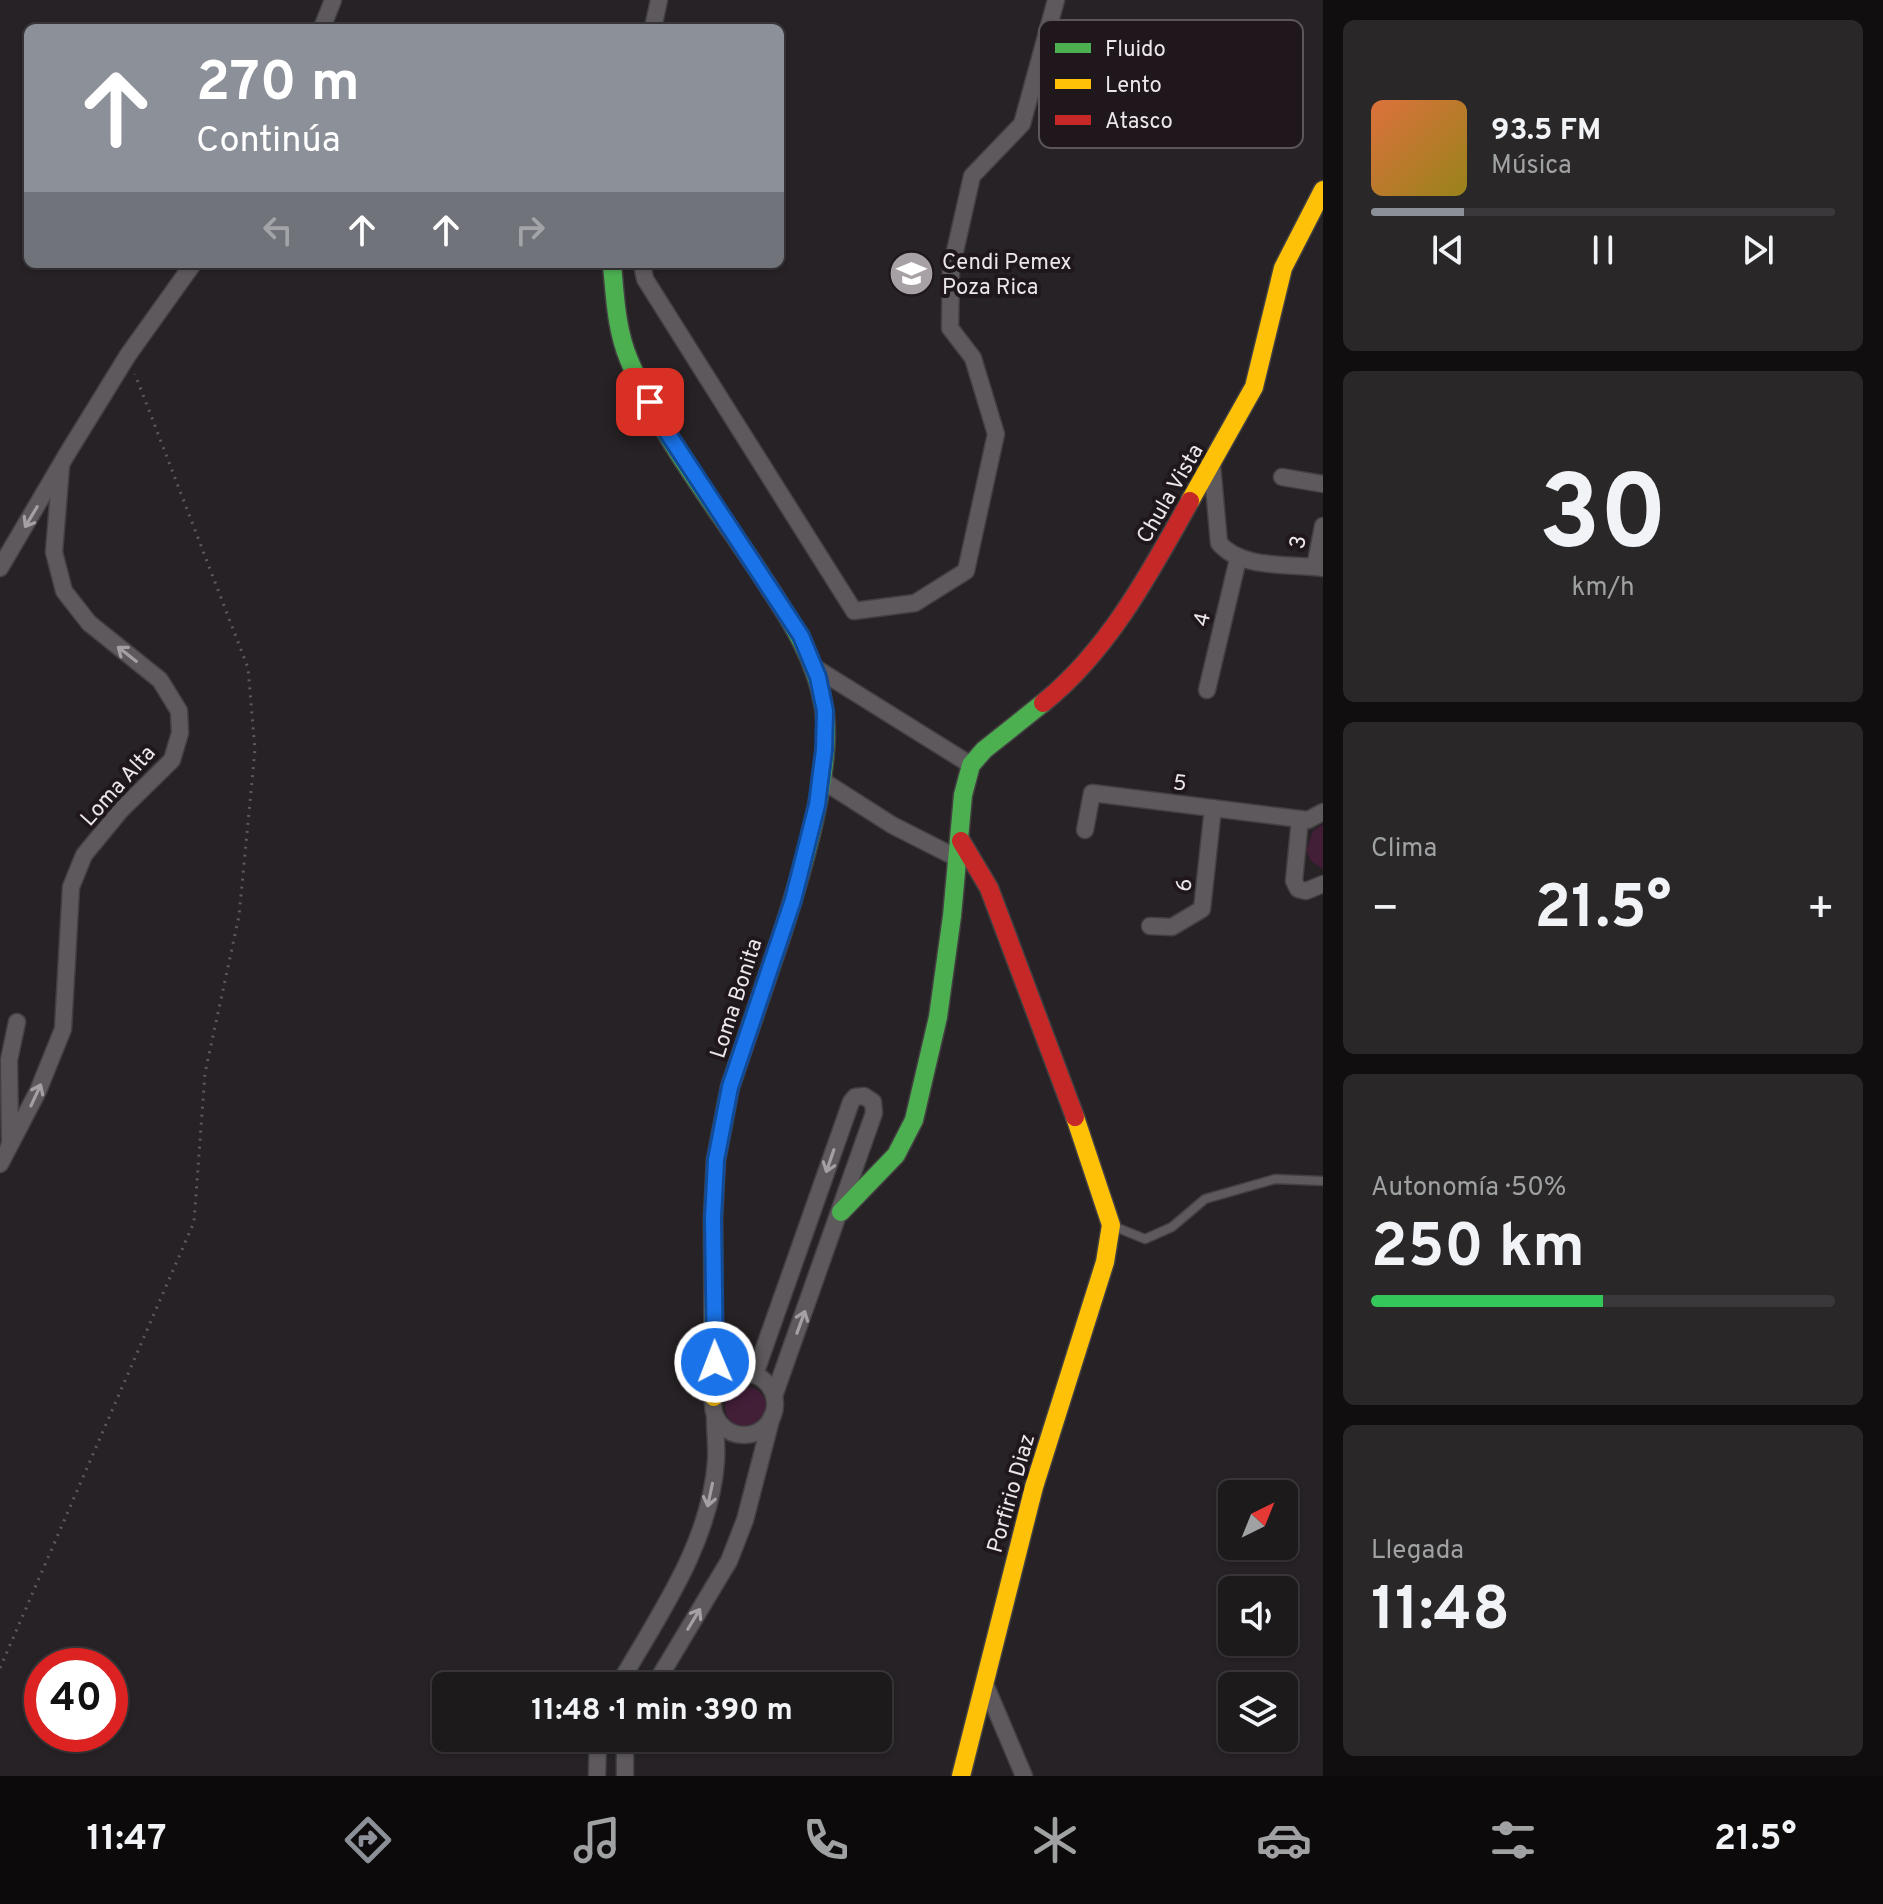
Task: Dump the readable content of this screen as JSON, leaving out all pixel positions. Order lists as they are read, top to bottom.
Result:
{
  "streets": {
    "street": [
      "Chula Vista",
      "3",
      "4",
      "5",
      "Loma Alta",
      "6",
      "Loma Bonita",
      "Porfirio Diaz"
    ]
  },
  "crossings": [
    ["5", "6"]
  ],
  "places": {
    "school or university": ["Cendi Pemex Poza Rica"]
  },
  "legend": ["Fluido", "Lento", "Atasco"],
  "north": "top right",
  "page": {
    "turn": ["270 m", "Continúa"],
    "song": ["93.5 FM", "Música"],
    "tile": [
      ["30", "km/h"],
      "Clima",
      ["Autonomía · 50%", "250 km"],
      ["Llegada", "11:48"]
    ],
    "heat": ["−", "21.5°", "+"],
    "limit": "40",
    "trip": "11:48 · 1 min · 390 m",
    "tabs": ["11:47", "21.5°"]
  }
}
